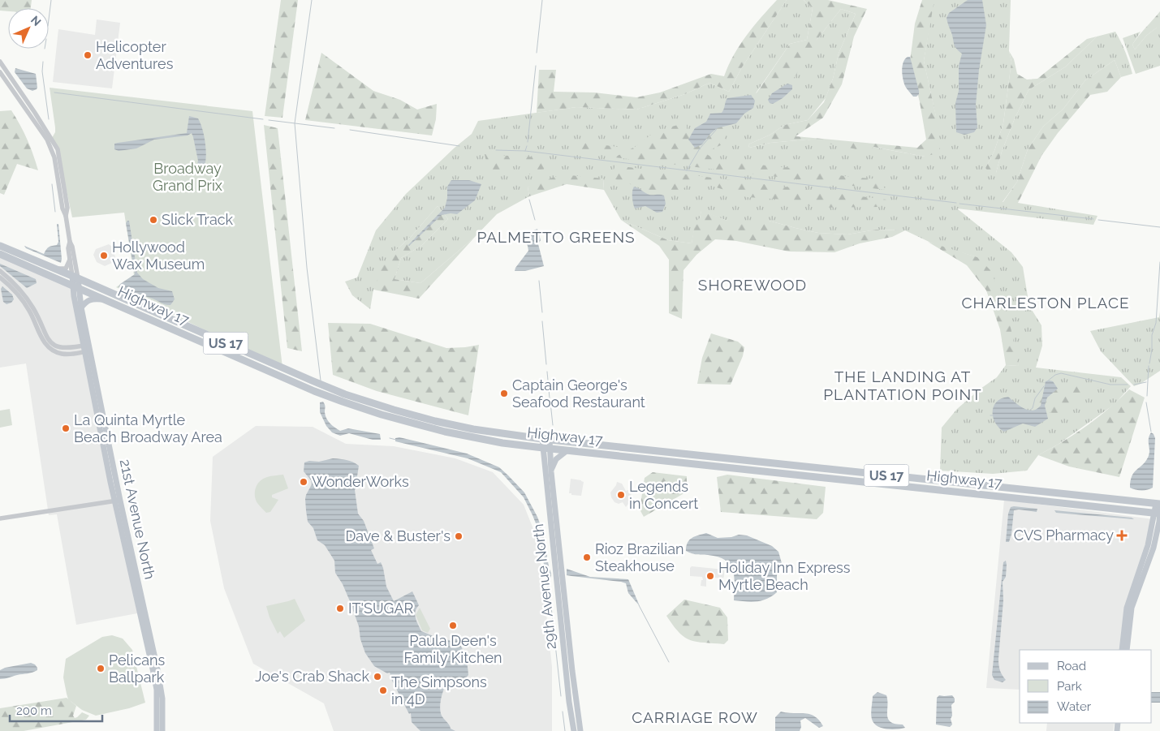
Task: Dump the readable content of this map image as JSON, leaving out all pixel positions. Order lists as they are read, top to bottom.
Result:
{
  "streets": {
    "highway": ["Highway 17", "US 17"],
    "main road": ["21st Avenue North", "29th Avenue North"]
  },
  "crossings": [
    ["Highway 17", "21st Avenue North"],
    ["Highway 17", "29th Avenue North"]
  ],
  "districts": [
    "PALMETTO GREENS",
    "SHOREWOOD",
    "CHARLESTON PLACE",
    "THE LANDING AT PLANTATION POINT",
    "CARRIAGE ROW"
  ],
  "parks": ["Broadway Grand Prix"],
  "places": {
    "other": [
      "Helicopter Adventures",
      "Slick Track",
      "Hollywood Wax Museum",
      "Captain George's Seafood Restaurant",
      "La Quinta Myrtle Beach Broadway Area",
      "WonderWorks",
      "Legends in Concert",
      "Dave & Buster's",
      "Rioz Brazilian Steakhouse",
      "Holiday Inn Express Myrtle Beach",
      "IT'SUGAR",
      "Paula Deen's Family Kitchen",
      "Pelicans Ballpark",
      "Joe's Crab Shack",
      "The Simpsons in 4D"
    ],
    "health": ["CVS Pharmacy"]
  },
  "legend": ["Road", "Park", "Water"],
  "scale_bar": "200 m",
  "north": "top right"
}
